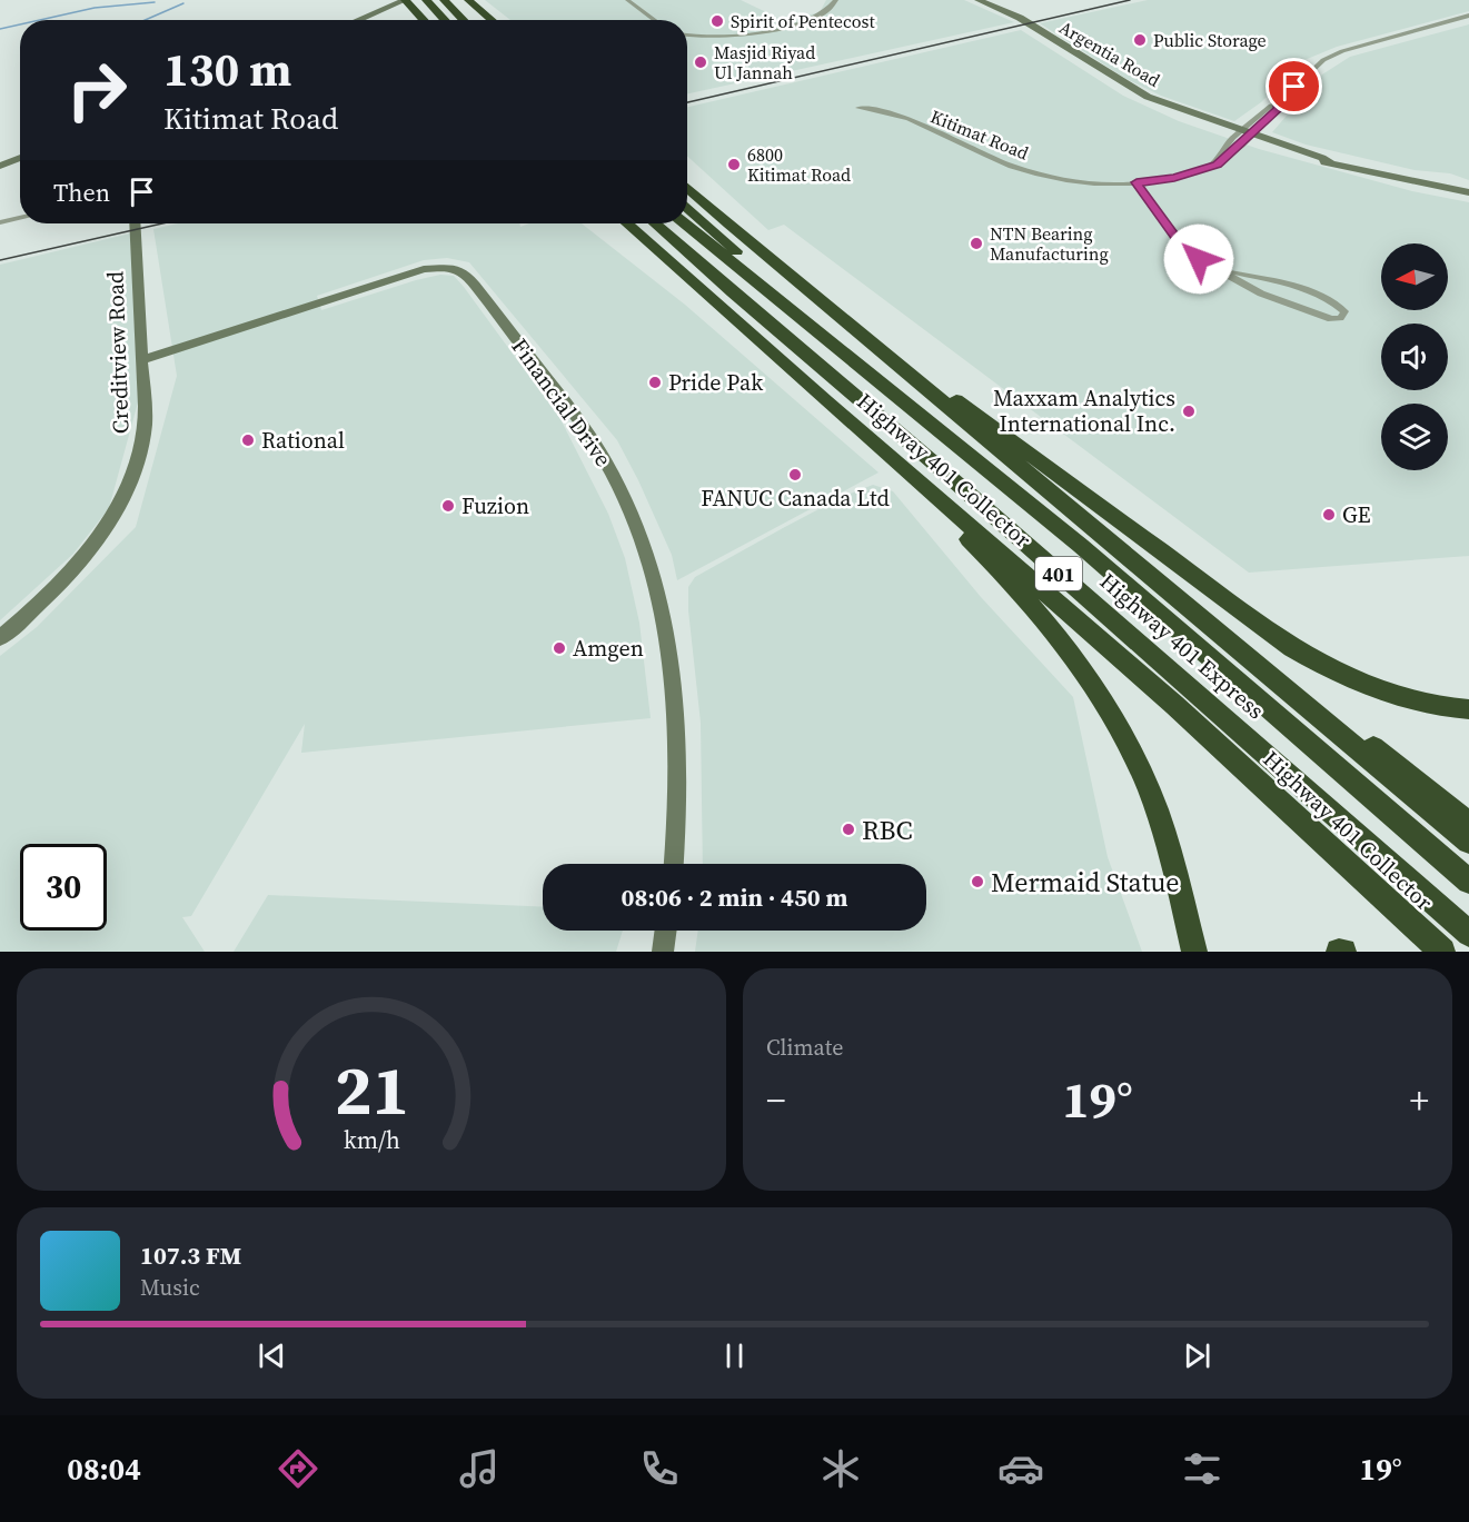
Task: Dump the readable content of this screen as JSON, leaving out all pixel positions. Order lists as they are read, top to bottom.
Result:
{
  "streets": {
    "highway": ["Highway 401 Collector", "401", "Highway 401 Express"],
    "street": [
      "Argentia Road",
      "Kitimat Road",
      "Creditview Road",
      "Financial Drive"
    ]
  },
  "crossings": [
    ["Argentia Road", "Kitimat Road"],
    ["Creditview Road", "Financial Drive"]
  ],
  "places": [
    "Spirit of Pentecost",
    "Public Storage",
    "Masjid Riyad Ul Jannah",
    "6800 Kitimat Road",
    "NTN Bearing Manufacturing",
    "Pride Pak",
    "Maxxam Analytics International Inc.",
    "Rational",
    "FANUC Canada Ltd",
    "Fuzion",
    "GE",
    "Amgen",
    "RBC",
    "Mermaid Statue"
  ],
  "north": "left",
  "page": {
    "turn": ["130 m", "Kitimat Road"],
    "then": "Then",
    "limit": "30",
    "trip": "08:06 · 2 min · 450 m",
    "tile": "Climate",
    "heat": ["−", "19°", "+"],
    "song": ["107.3 FM", "Music"],
    "tabs": ["08:04", "19°"],
    "gauge": ["21", "km/h"]
  }
}
